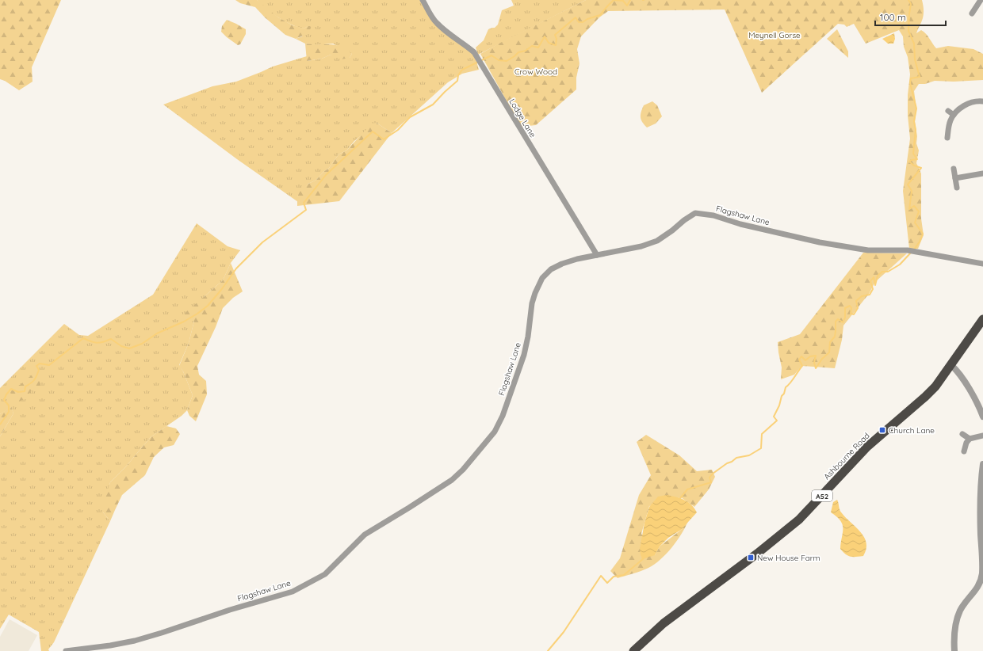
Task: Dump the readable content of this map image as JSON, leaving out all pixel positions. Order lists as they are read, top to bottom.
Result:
{
  "streets": {
    "highway": ["Ashbourne Road", "A52"],
    "street": ["Lodge Lane", "Flagshaw Lane"]
  },
  "crossings": [
    ["Lodge Lane", "Flagshaw Lane"]
  ],
  "parks": ["Meynell Gorse", "Crow Wood"],
  "places": {
    "transit": ["Church Lane", "New House Farm"]
  },
  "scale_bar": "100 m"
}
